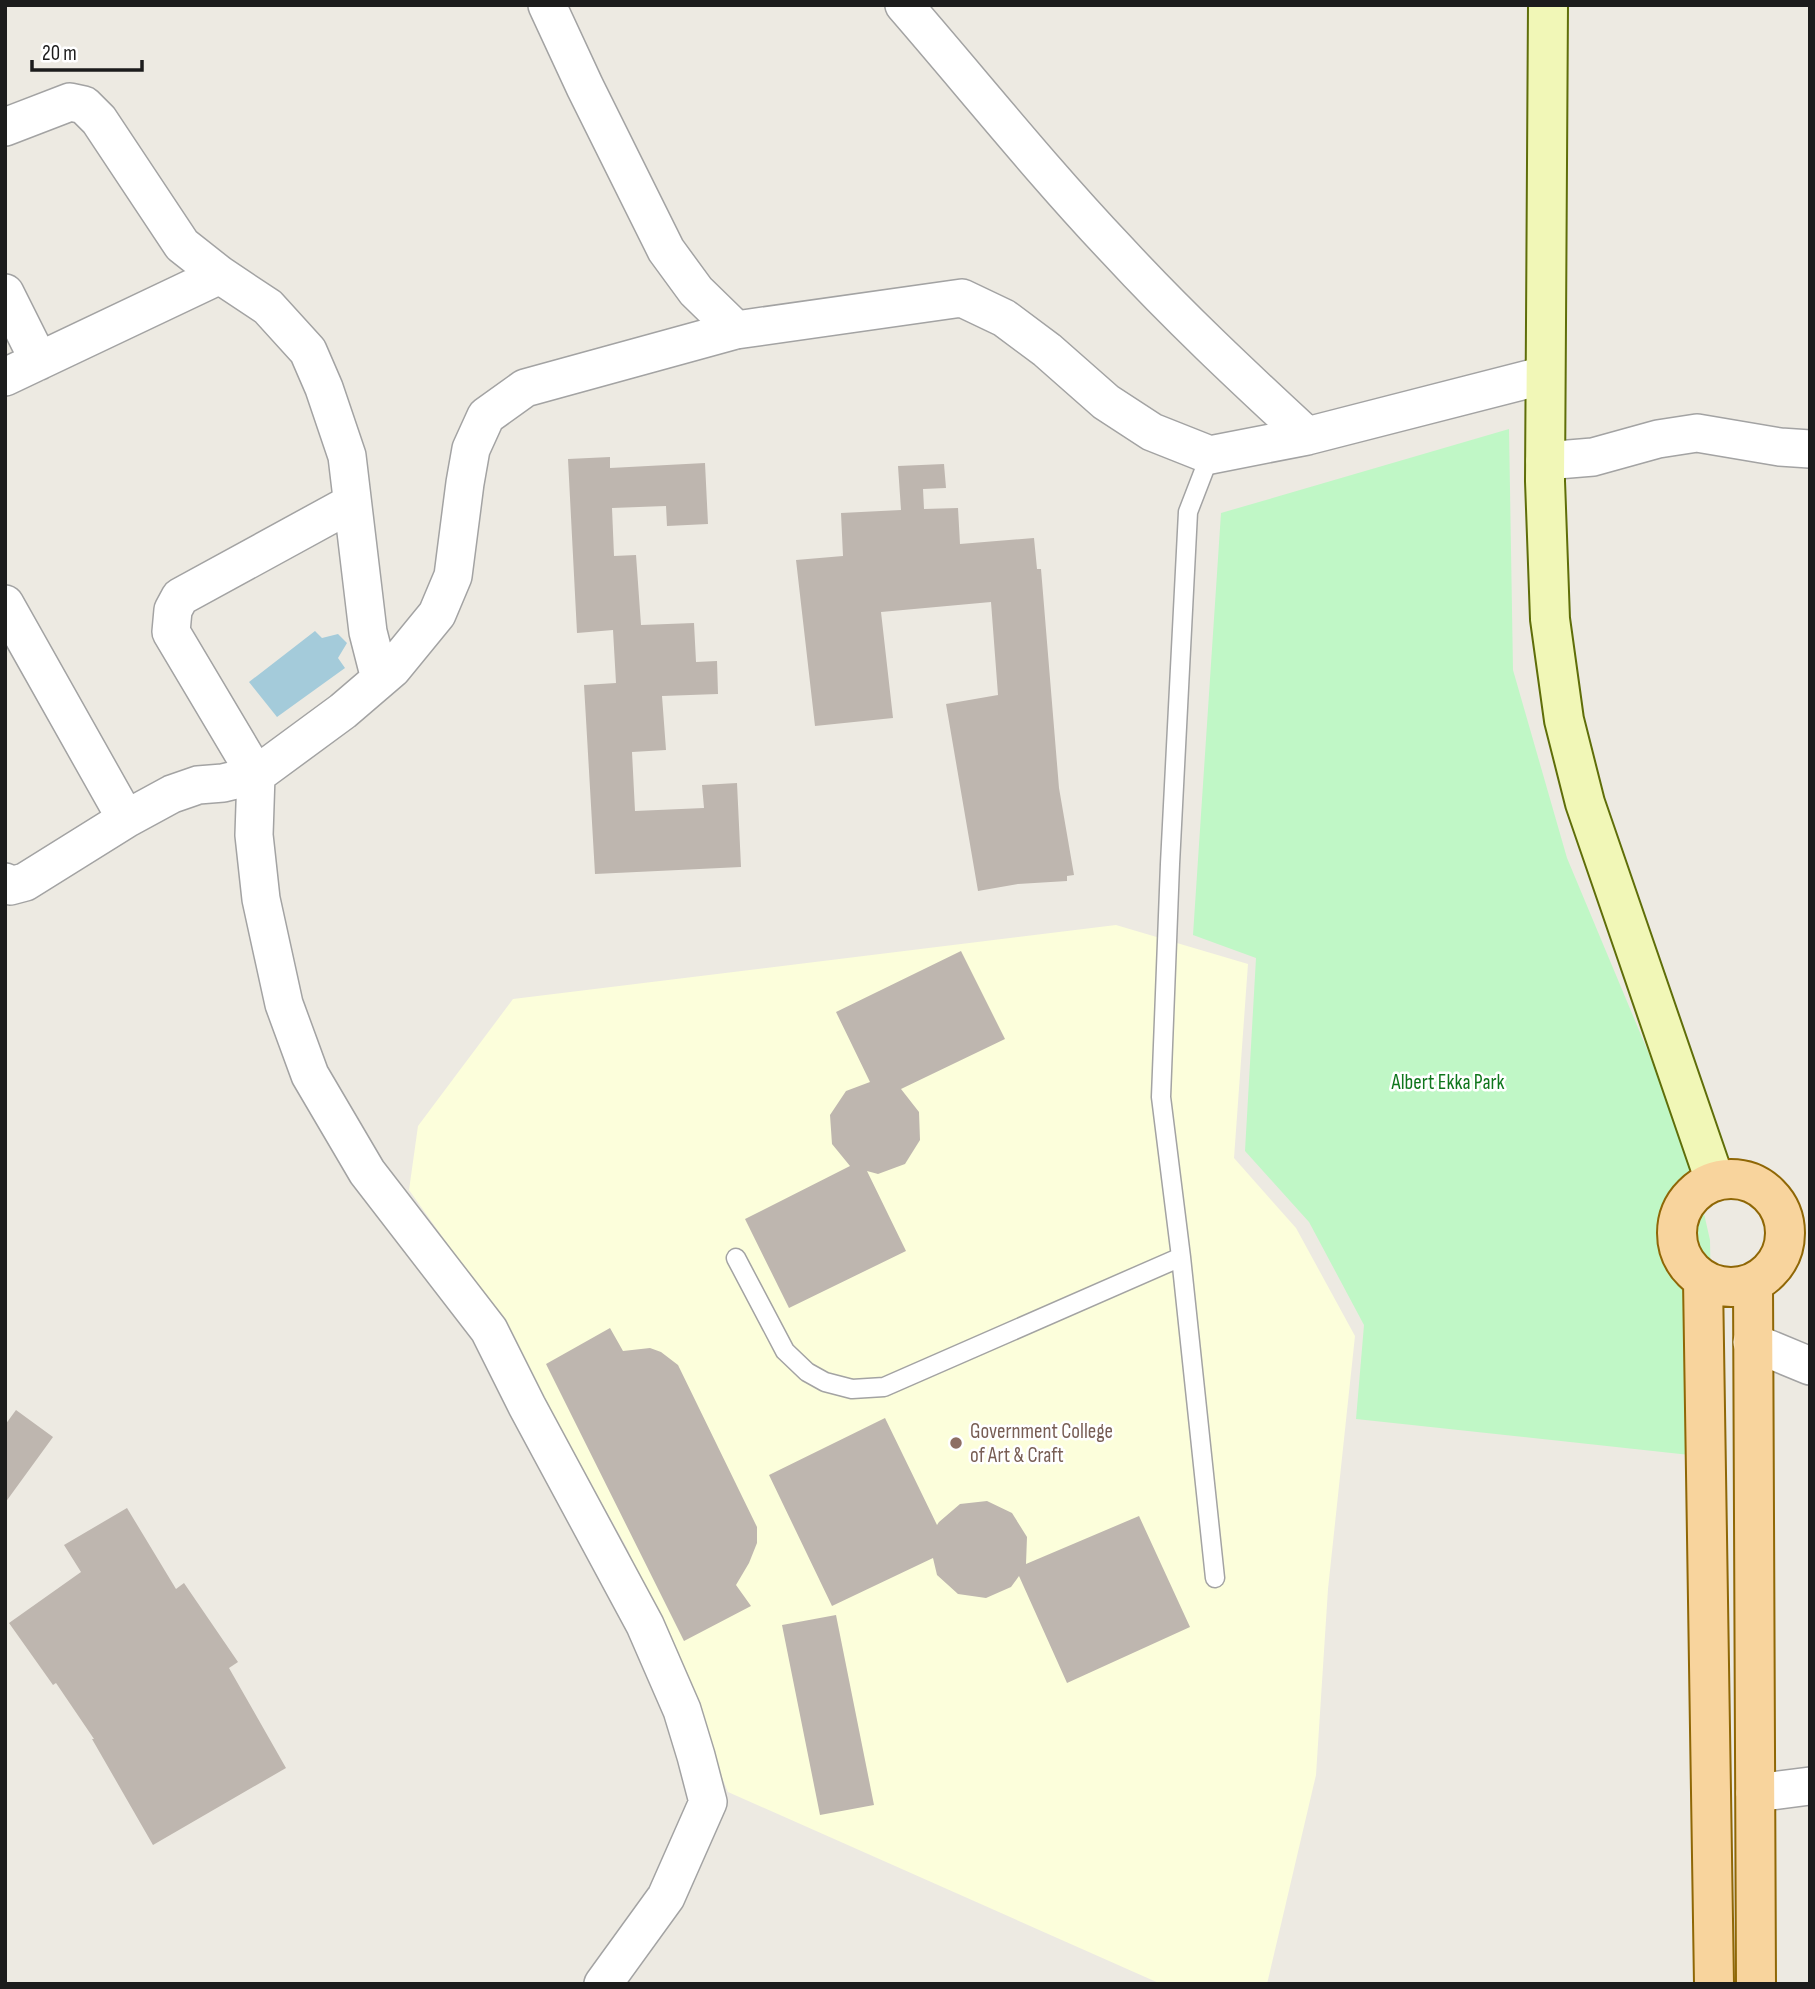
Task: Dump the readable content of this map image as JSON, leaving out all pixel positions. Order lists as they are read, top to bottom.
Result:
{
  "parks": ["Albert Ekka Park"],
  "places": ["Government College of Art & Craft"],
  "scale_bar": "20 m"
}
